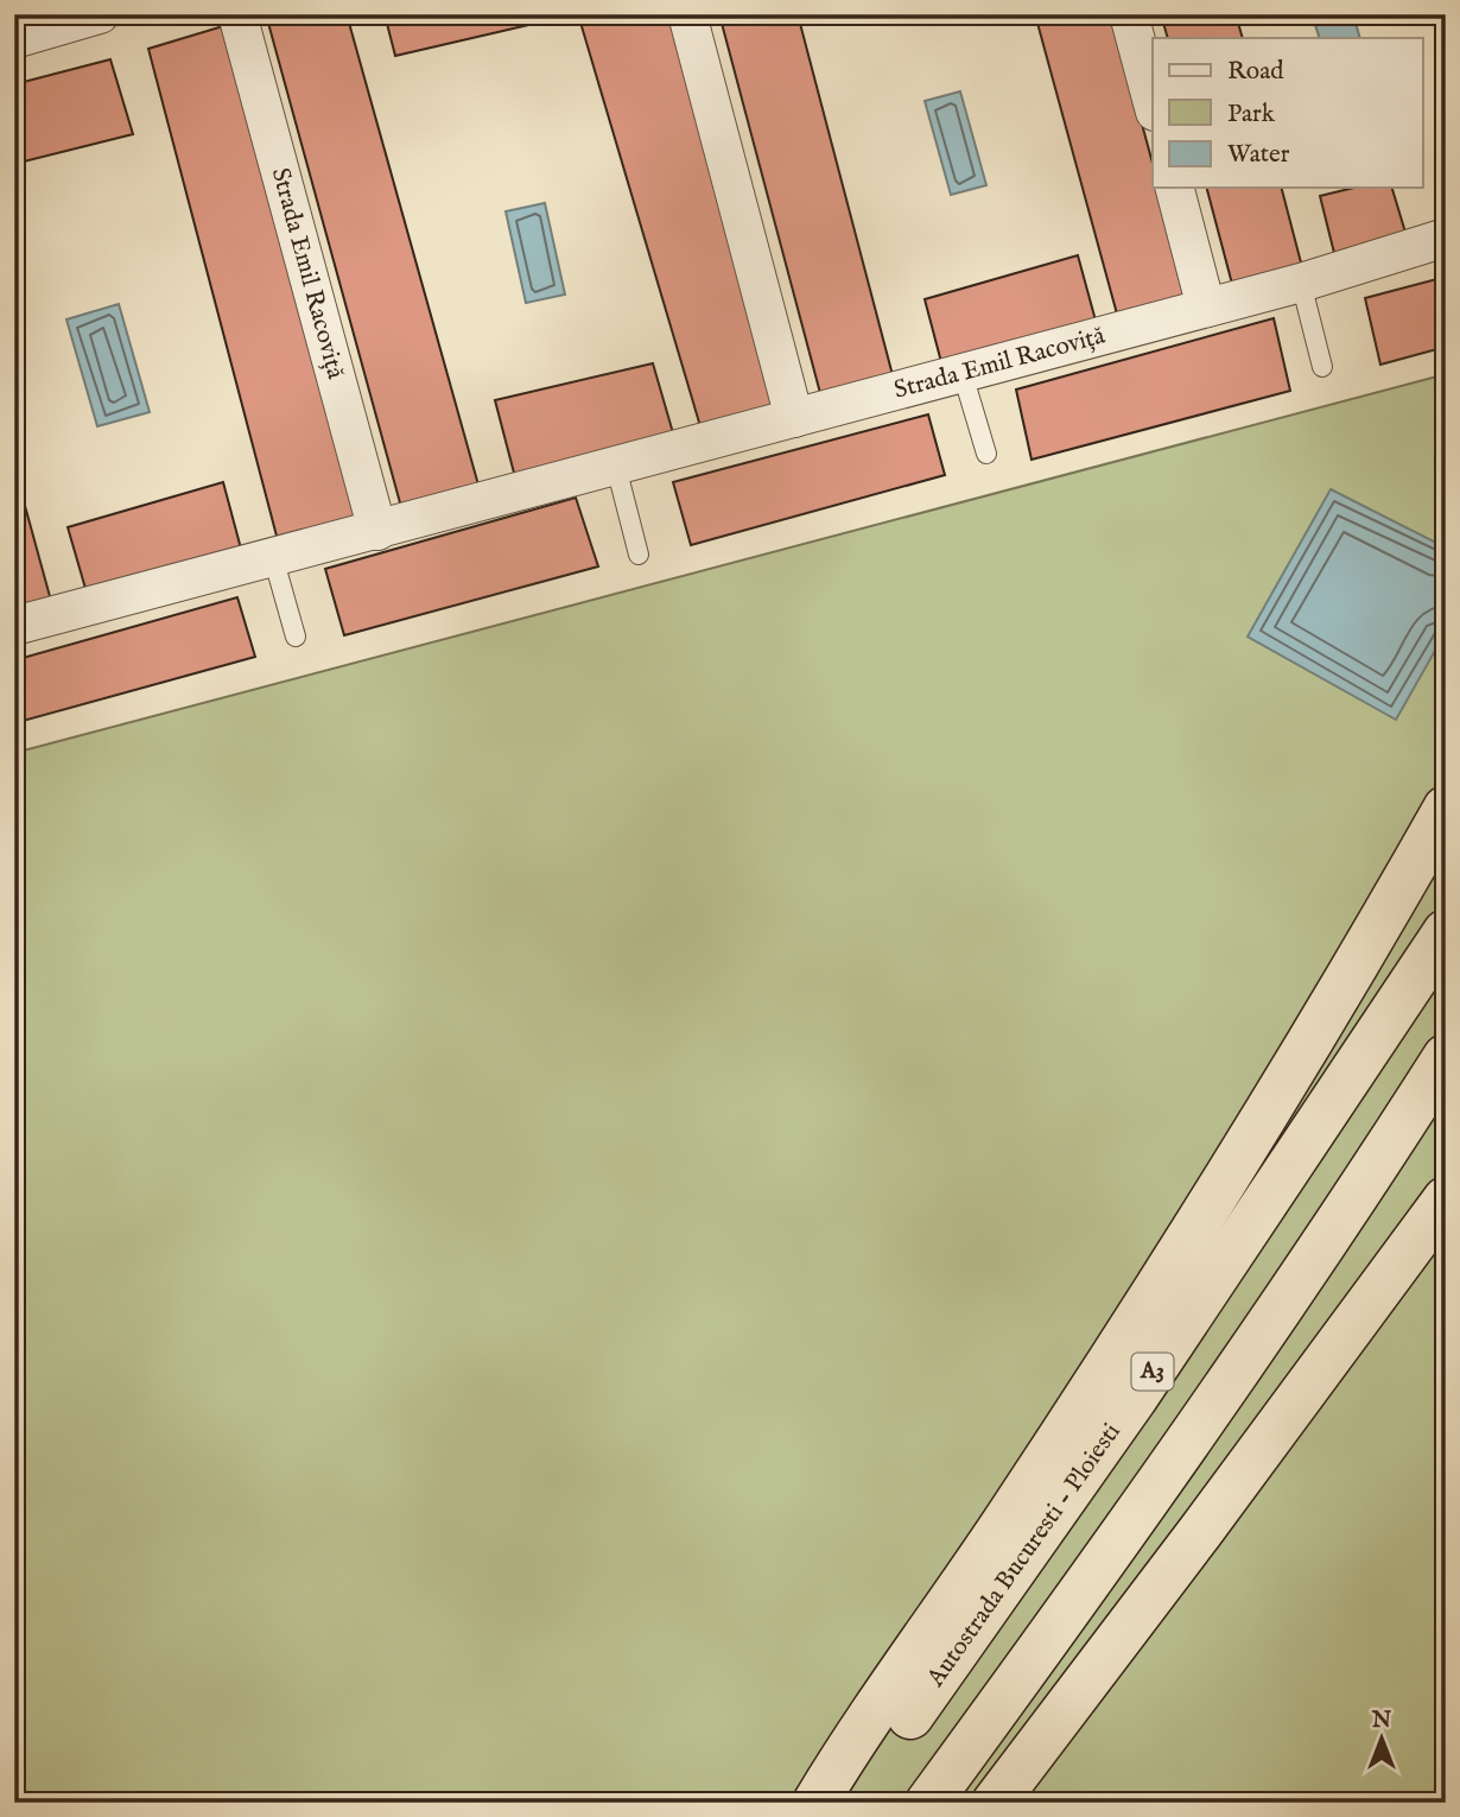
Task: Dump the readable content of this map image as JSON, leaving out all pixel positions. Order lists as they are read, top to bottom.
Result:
{
  "streets": {
    "highway": ["A3", "Autostrada Bucuresti - Ploiesti"],
    "street": ["Strada Emil Racoviță"]
  },
  "legend": ["Road", "Park", "Water"],
  "north": "top"
}
